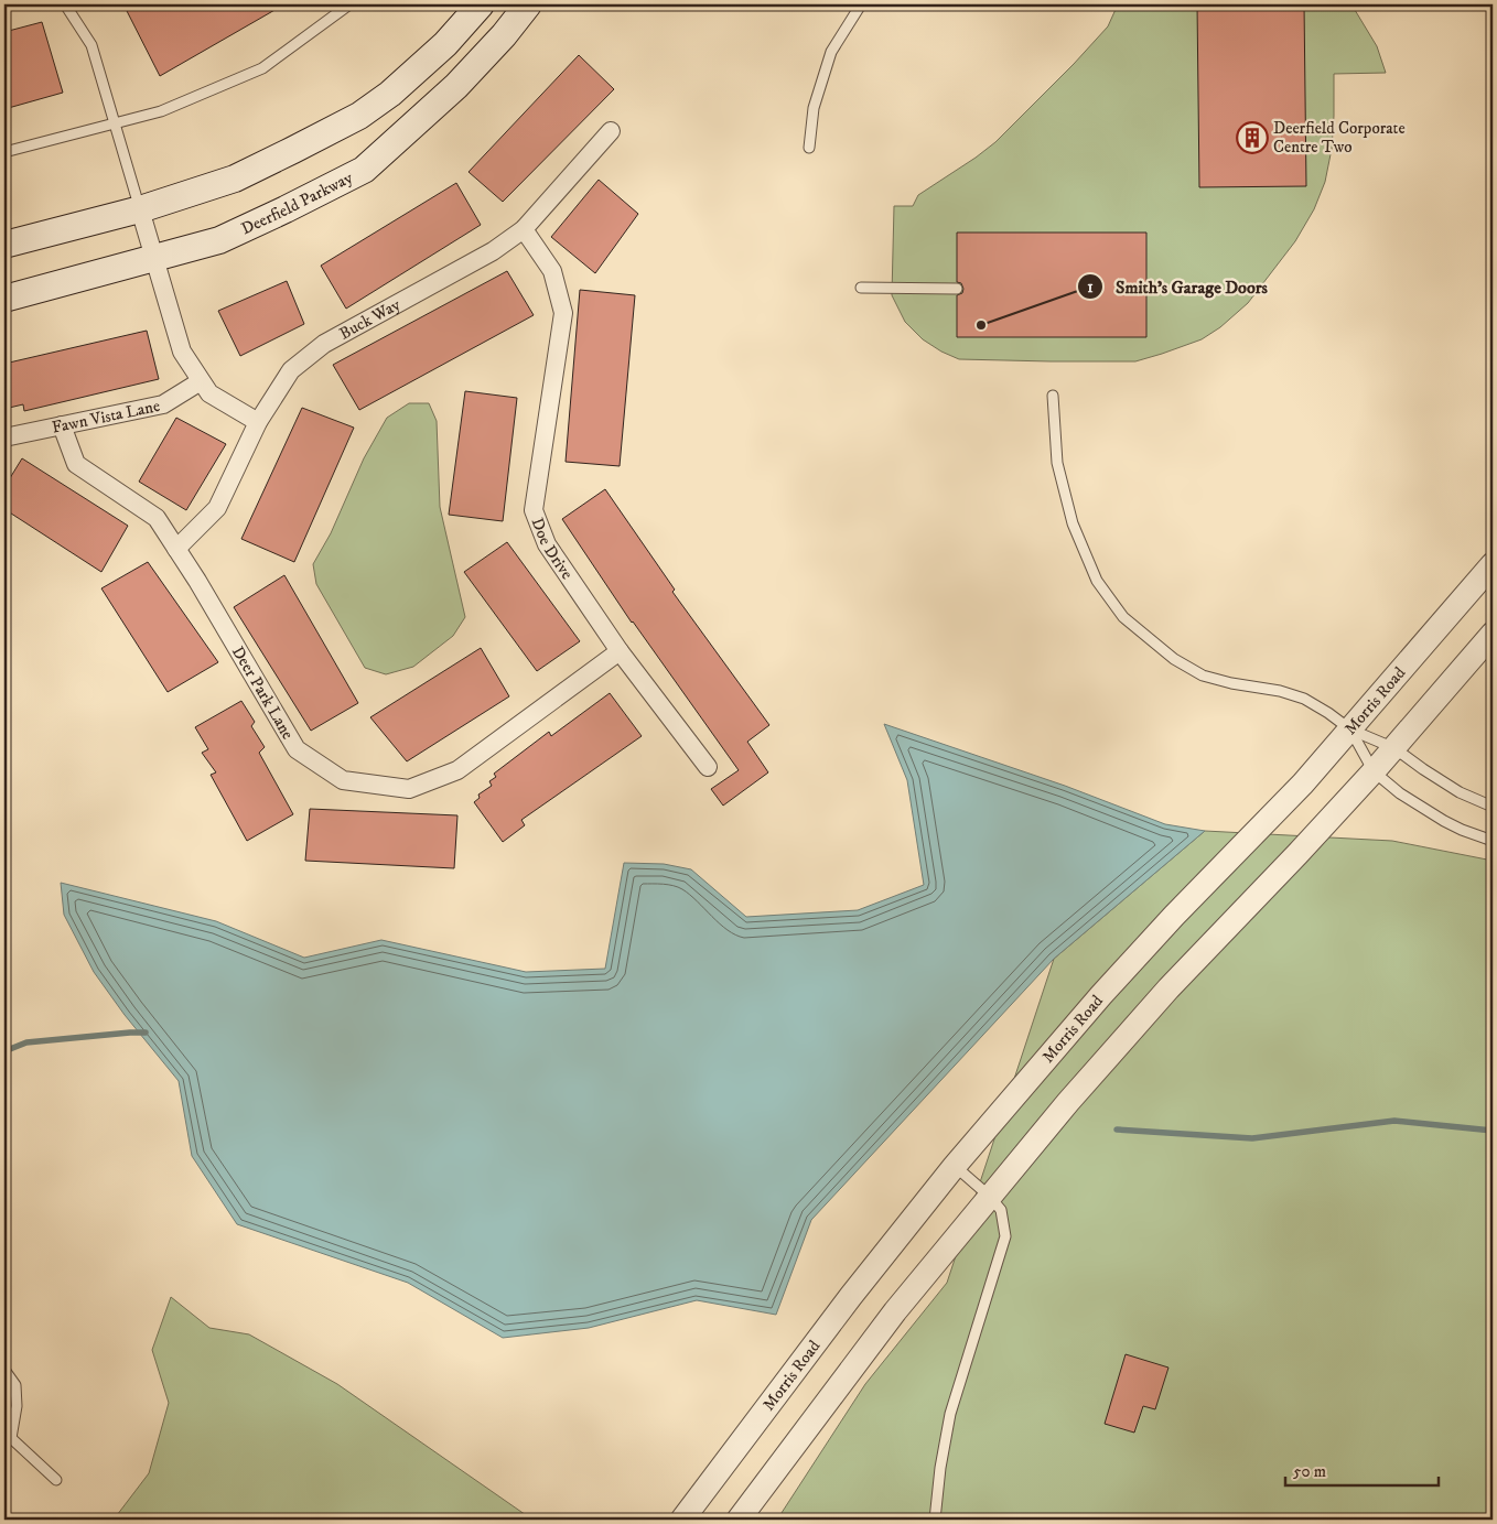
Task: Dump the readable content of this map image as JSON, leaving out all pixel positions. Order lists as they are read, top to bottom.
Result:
{
  "streets": {
    "main road": ["Deerfield Parkway"],
    "street": [
      "Buck Way",
      "Fawn Vista Lane",
      "Doe Drive",
      "Deer Park Lane",
      "Morris Road"
    ]
  },
  "crossings": [
    ["Buck Way", "Doe Drive"],
    ["Buck Way", "Deer Park Lane"],
    ["Fawn Vista Lane", "Deer Park Lane"],
    ["Doe Drive", "Deer Park Lane"]
  ],
  "places": {
    "building": ["Deerfield Corporate Centre Two"],
    "other": ["Smith's Garage Doors"]
  },
  "scale_bar": "50 m"
}
